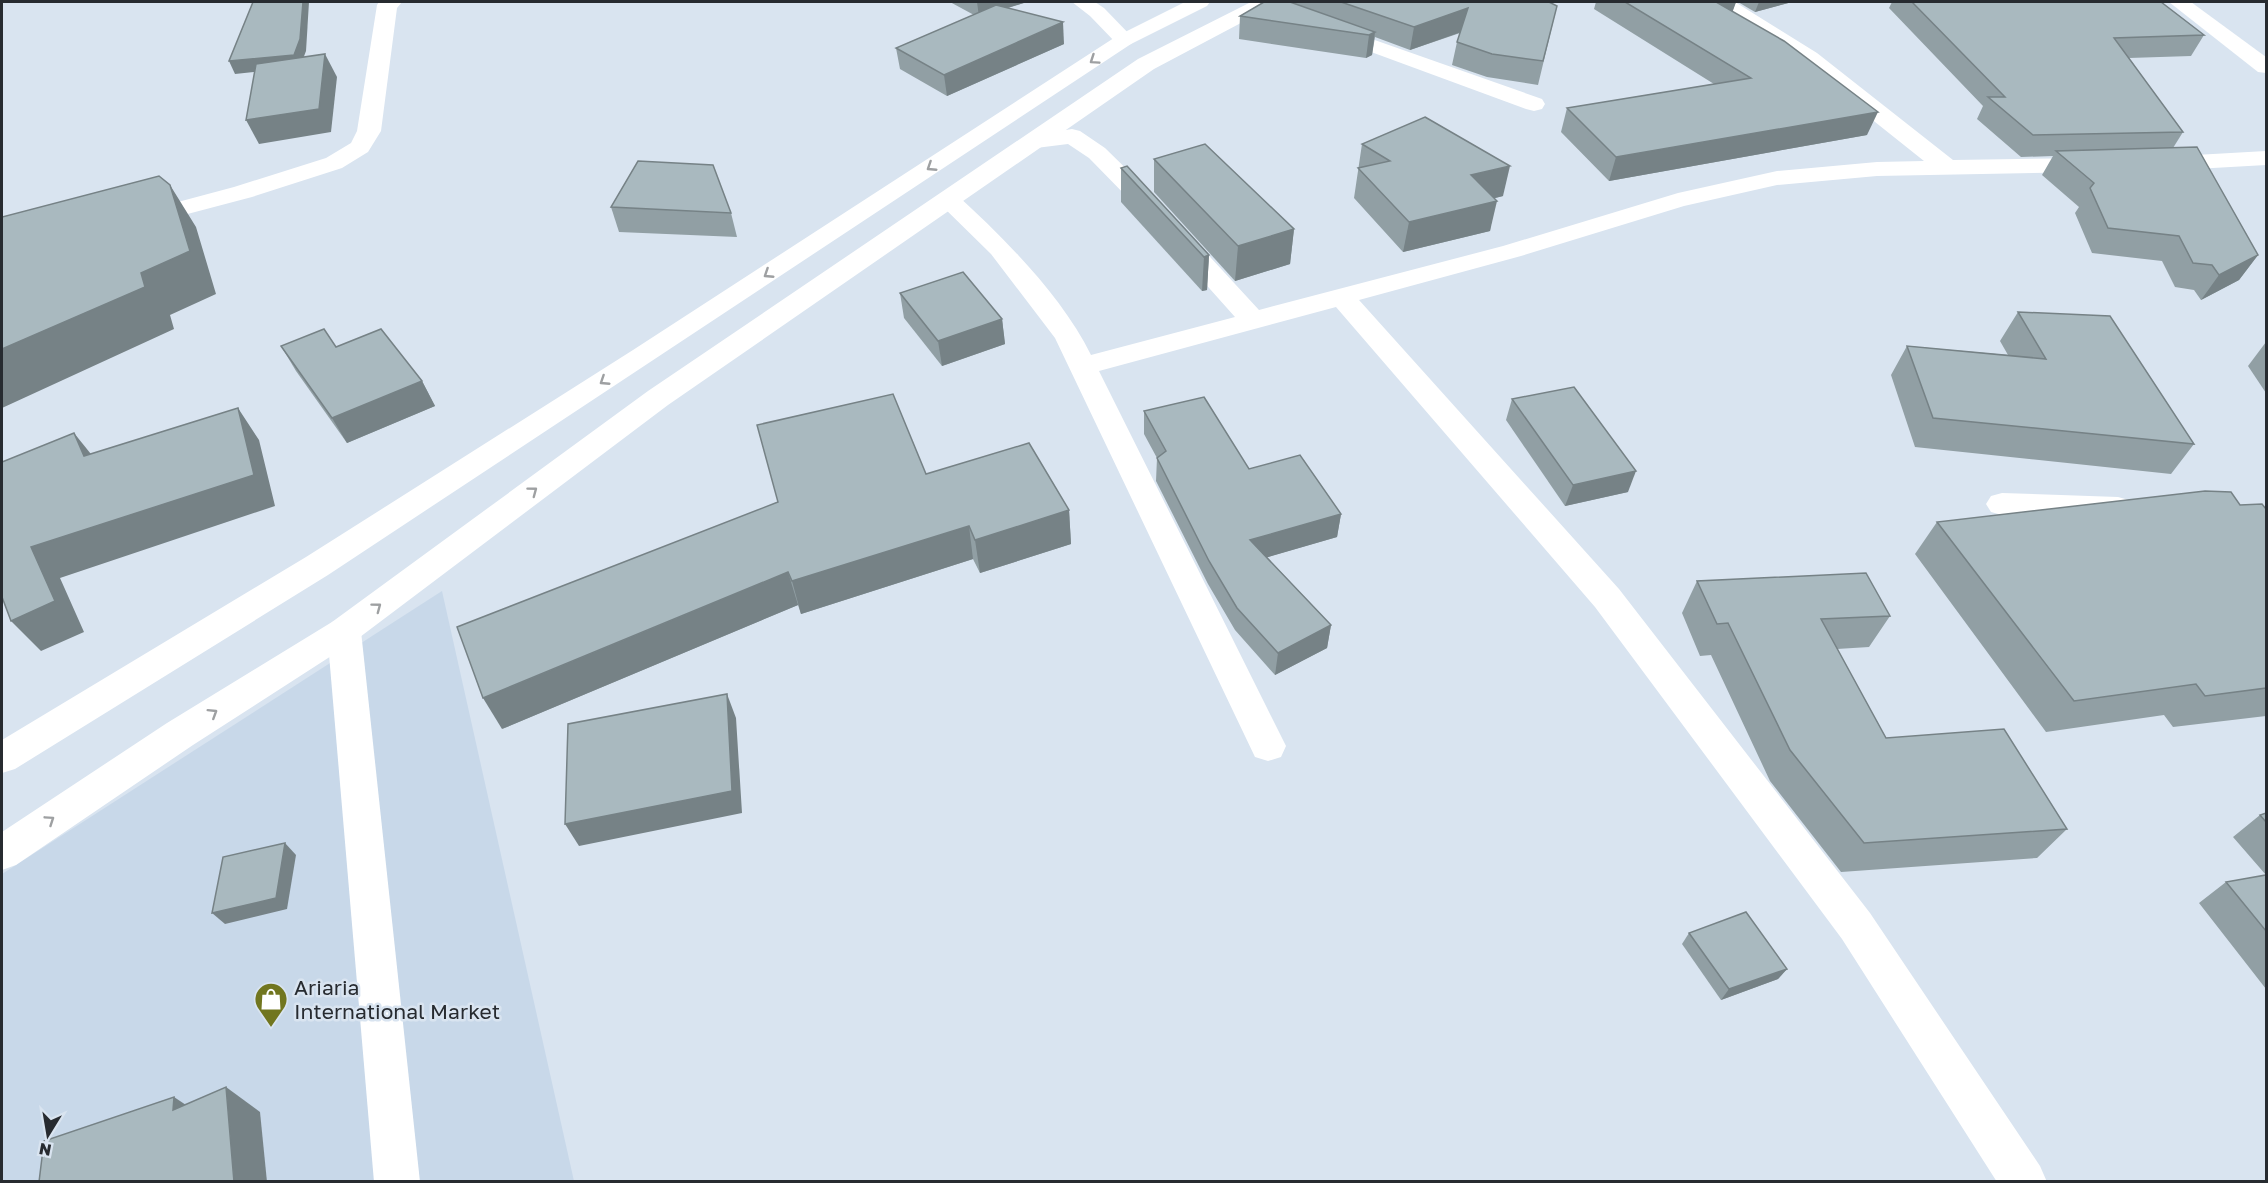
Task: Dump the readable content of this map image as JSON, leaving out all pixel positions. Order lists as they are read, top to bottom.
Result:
{
  "places": {
    "shop": ["Ariaria International Market"]
  },
  "north": "bottom"
}
